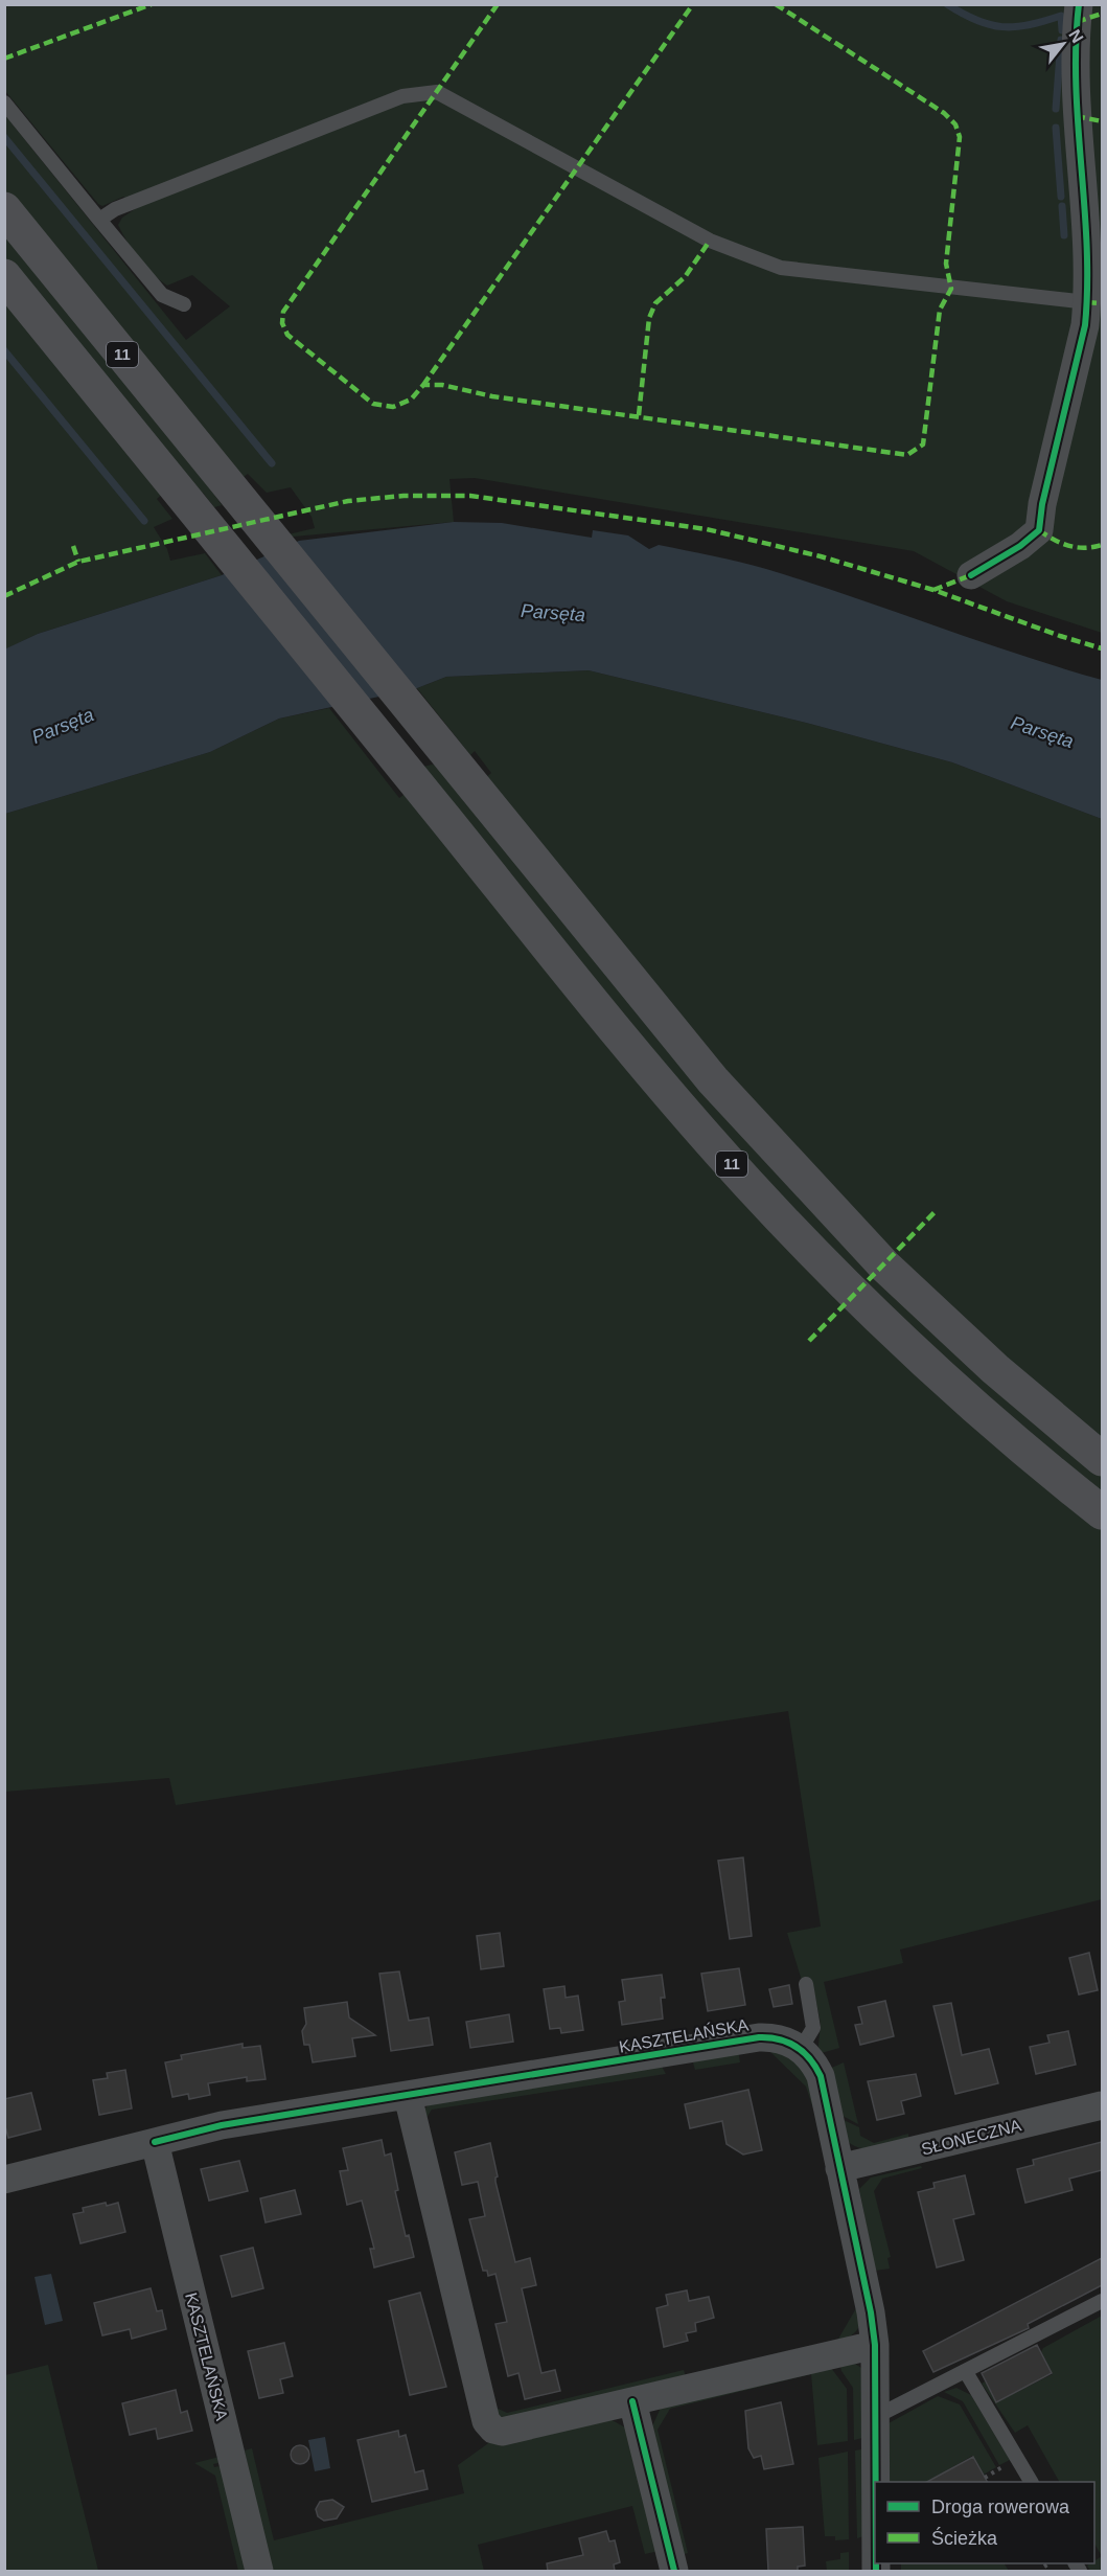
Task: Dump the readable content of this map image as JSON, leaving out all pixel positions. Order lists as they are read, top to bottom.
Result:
{
  "streets": {
    "main road": ["11"],
    "street": ["KASZTELAŃSKA", "SŁONECZNA"]
  },
  "water": ["Parsęta"],
  "legend": ["Droga rowerowa", "Ścieżka"],
  "north": "top right"
}
